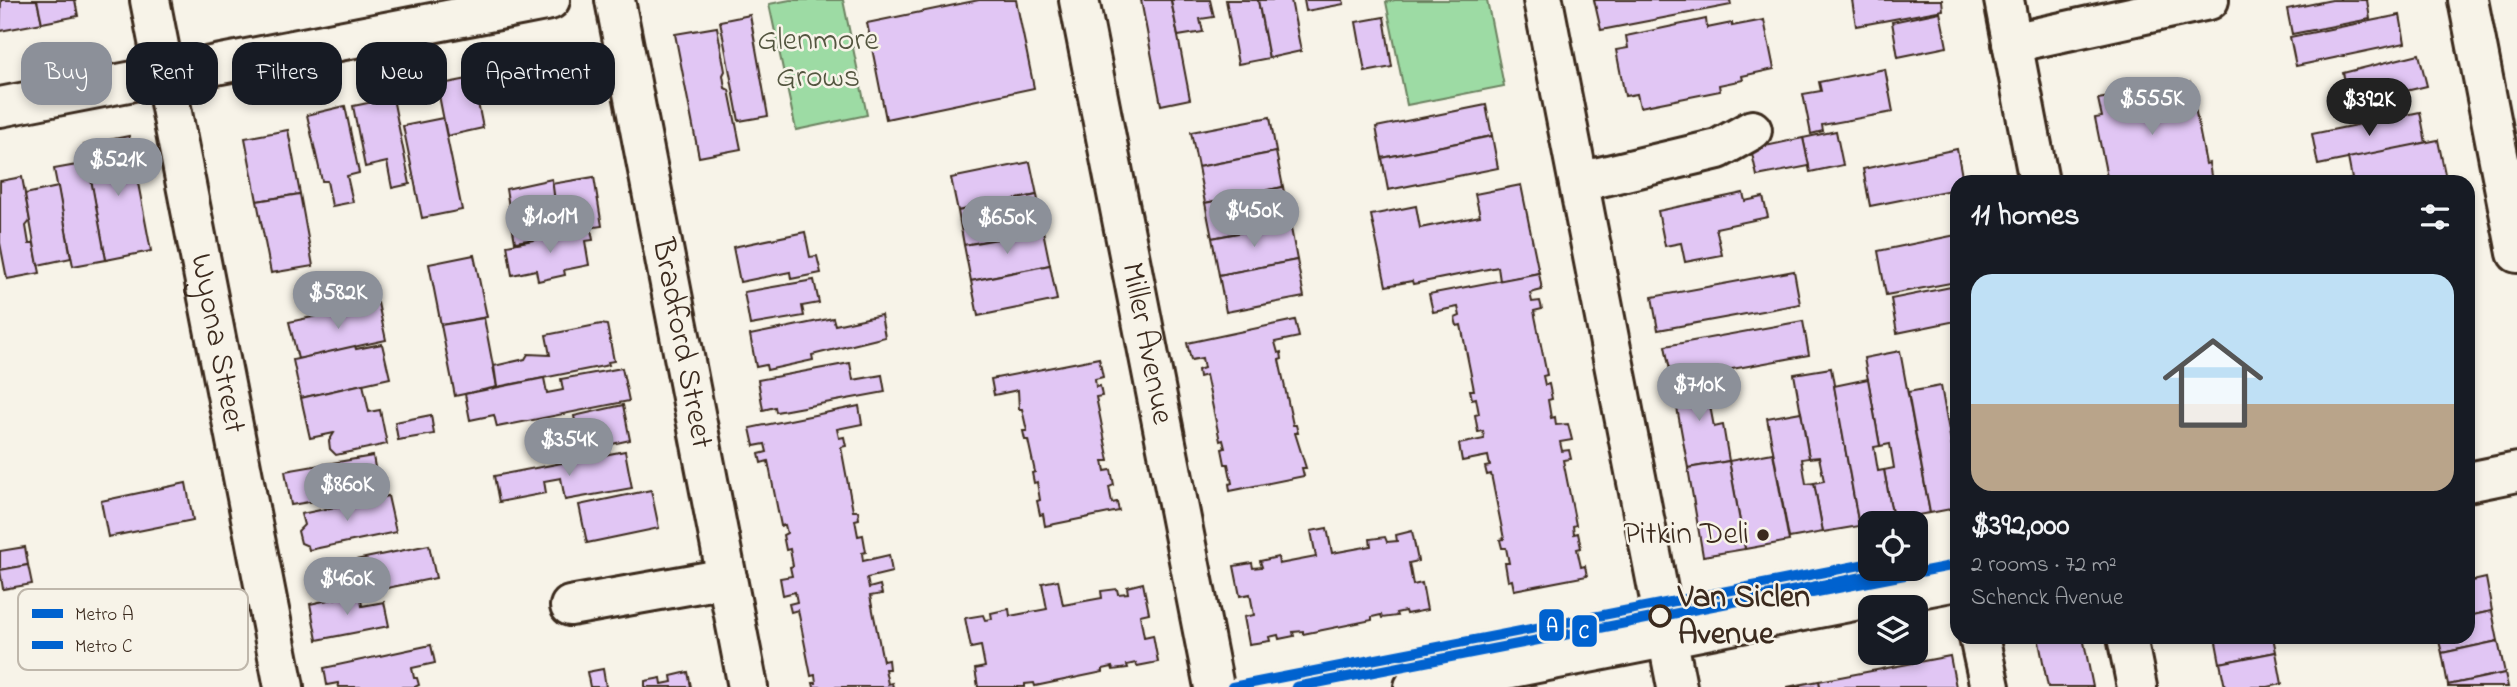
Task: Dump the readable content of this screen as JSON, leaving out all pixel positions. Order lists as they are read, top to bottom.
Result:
{
  "streets": {
    "street": ["Wyona Street", "Bradford Street", "Miller Avenue"]
  },
  "parks": ["Glenmore Grows"],
  "places": ["Pitkin Deli", "Van Siclen Avenue"],
  "lines": ["metro line A", "metro line C"],
  "legend": ["Metro A", "Metro C"],
  "page": {
    "chip": [
      "Buy",
      "Rent",
      "Filters",
      "New",
      "Apartment"
    ],
    "price": [
      "$555K",
      "$392K",
      "$521K",
      "$450K",
      "$1.01M",
      "$650K",
      "$582K",
      "$710K",
      "$354K",
      "$860K",
      "$460K"
    ],
    "heading": "11 homes",
    "list": [
      {
        "name": "$392,000",
        "note": "2 rooms · 72 m² · Schenck Avenue"
      }
    ]
  }
}
